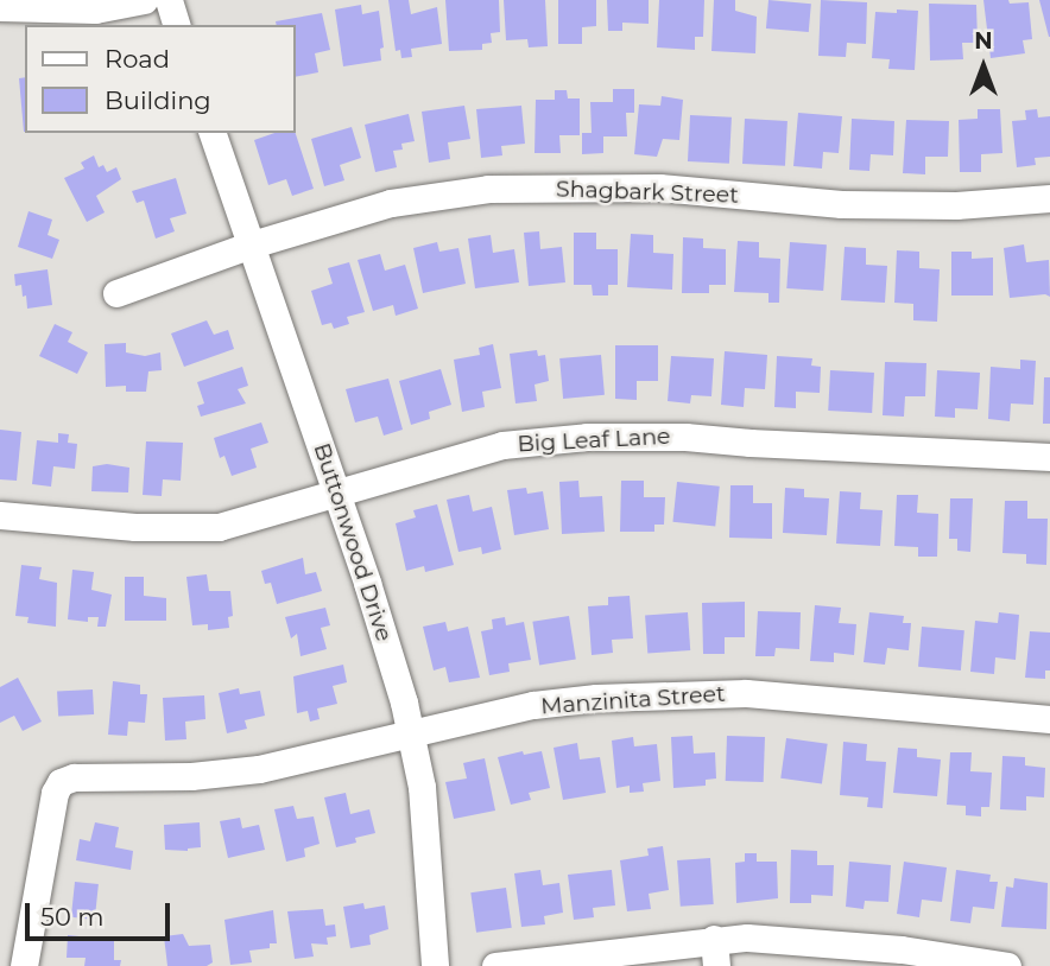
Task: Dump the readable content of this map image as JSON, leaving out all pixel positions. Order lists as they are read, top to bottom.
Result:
{
  "streets": {
    "street": [
      "Shagbark Street",
      "Big Leaf Lane",
      "Buttonwood Drive",
      "Manzinita Street"
    ]
  },
  "crossings": [
    ["Shagbark Street", "Buttonwood Drive"],
    ["Big Leaf Lane", "Buttonwood Drive"],
    ["Buttonwood Drive", "Manzinita Street"]
  ],
  "legend": ["Road", "Building"],
  "scale_bar": "50 m",
  "north": "top"
}
